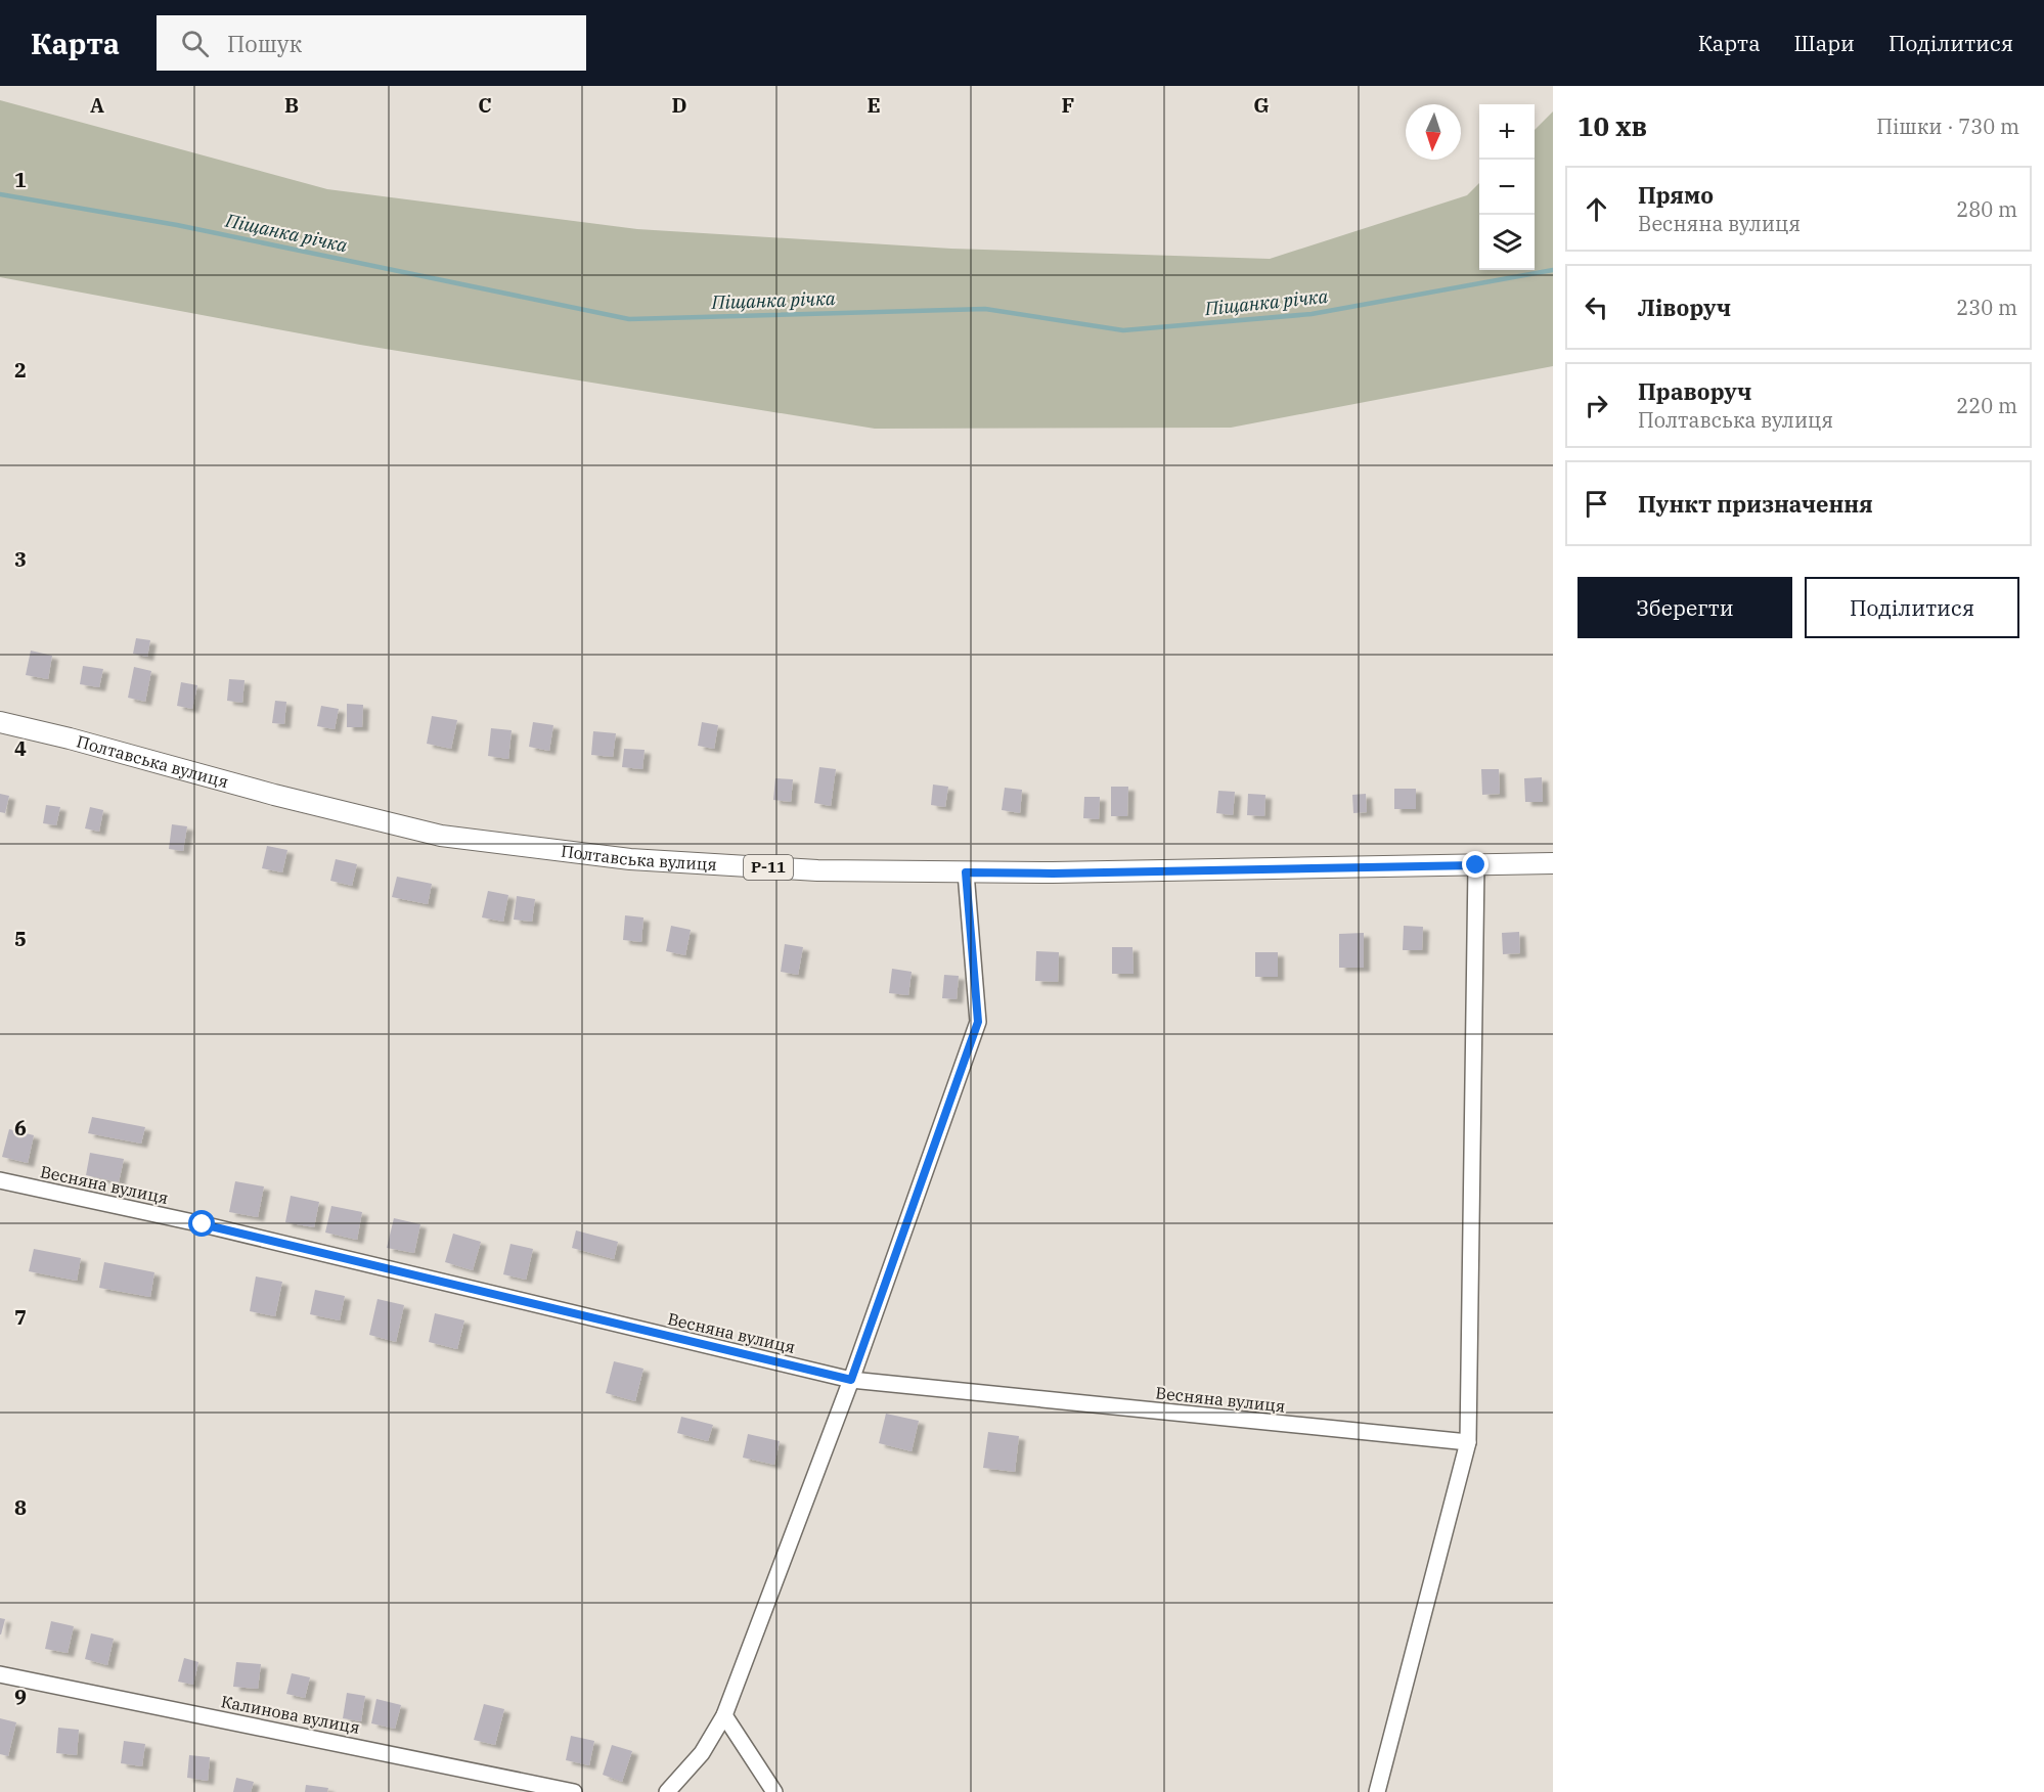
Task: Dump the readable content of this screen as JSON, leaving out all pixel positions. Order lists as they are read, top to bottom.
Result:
{
  "streets": {
    "main road": ["Полтавська вулиця", "Р-11"],
    "street": ["Весняна вулиця", "Калинова вулиця"]
  },
  "water": ["Піщанка річка"],
  "north": "bottom",
  "page": {
    "header": "Карта",
    "search": "Пошук",
    "nav": ["Карта", "Шари", "Поділитися"],
    "heading": ["10 хв", "Пішки · 730 m"],
    "map_buttons": ["+", "−"],
    "list": [
      ["Прямо", "Весняна вулиця", "280 m"],
      ["Ліворуч", "230 m"],
      ["Праворуч", "Полтавська вулиця", "220 m"],
      "Пункт призначення"
    ],
    "buttons": ["Зберегти", "Поділитися"]
  },
  "grid": {
    "columns": [
      "A",
      "B",
      "C",
      "D",
      "E",
      "F",
      "G"
    ],
    "rows": [
      "1",
      "2",
      "3",
      "4",
      "5",
      "6",
      "7",
      "8",
      "9"
    ]
  }
}
